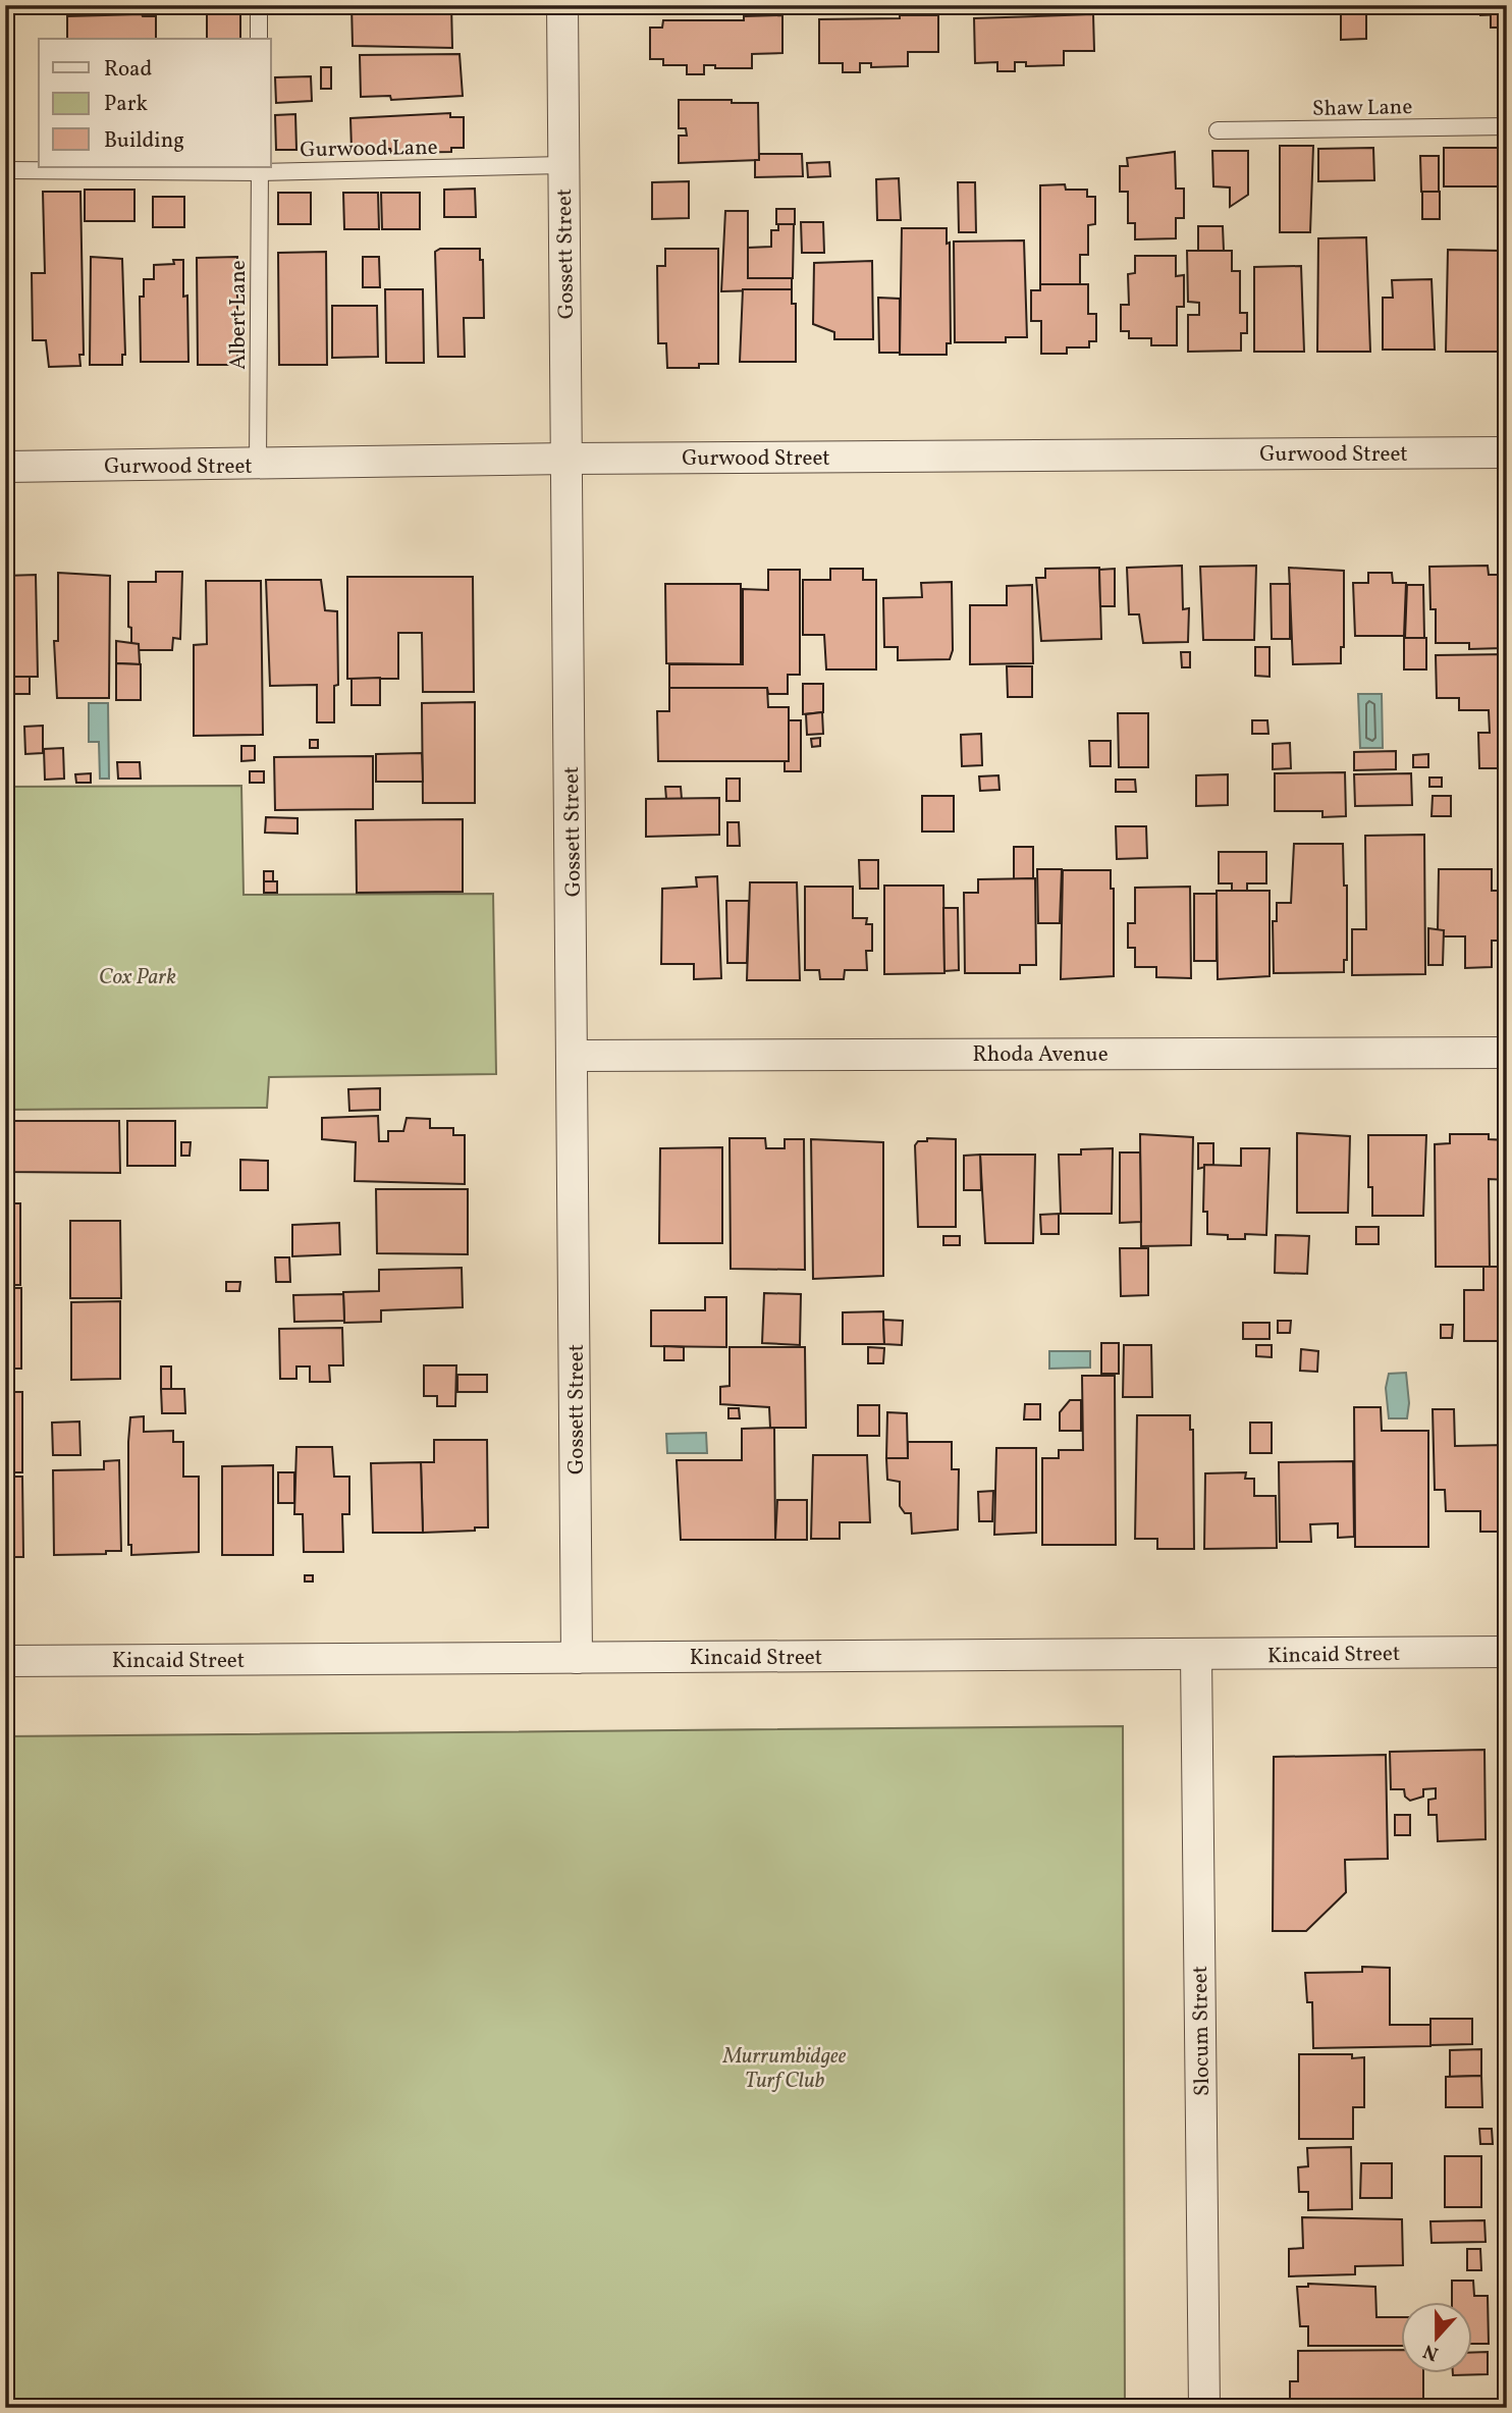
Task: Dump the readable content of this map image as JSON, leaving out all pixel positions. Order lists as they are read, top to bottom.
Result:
{
  "streets": {
    "street": [
      "Gossett Street",
      "Gurwood Street",
      "Rhoda Avenue",
      "Kincaid Street",
      "Slocum Street"
    ],
    "lane": ["Shaw Lane", "Gurwood Lane", "Albert Lane"]
  },
  "crossings": [
    ["Gurwood Lane", "Gossett Street"],
    ["Gurwood Lane", "Albert Lane"],
    ["Gossett Street", "Gurwood Street"],
    ["Gossett Street", "Rhoda Avenue"],
    ["Gossett Street", "Kincaid Street"],
    ["Albert Lane", "Gurwood Street"],
    ["Kincaid Street", "Slocum Street"]
  ],
  "parks": ["Cox Park", "Murrumbidgee Turf Club"],
  "legend": ["Road", "Park", "Building"],
  "north": "bottom"
}
